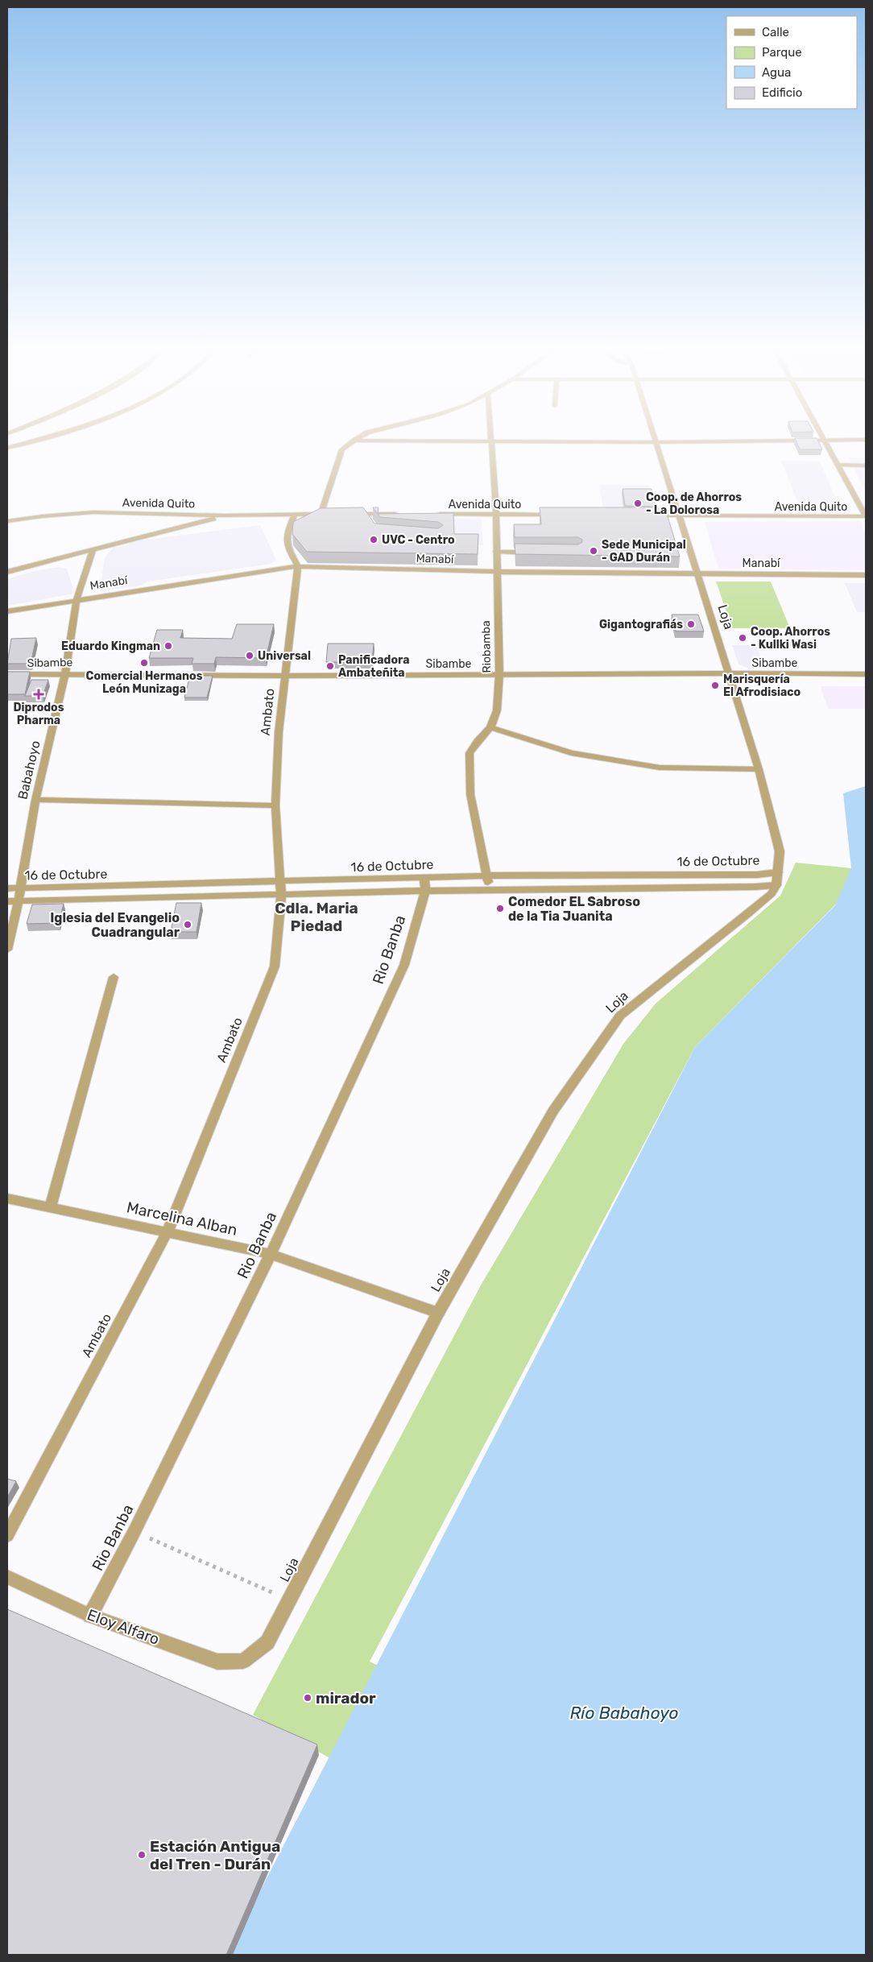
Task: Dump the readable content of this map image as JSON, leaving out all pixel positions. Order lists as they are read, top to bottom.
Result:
{
  "streets": {
    "street": [
      "Avenida Quito",
      "Manabí",
      "Loja",
      "Riobamba",
      "Sibambe",
      "Ambato",
      "Babahoyo",
      "16 de Octubre",
      "Rio Banba",
      "Marcelina Alban",
      "Eloy Alfaro"
    ]
  },
  "crossings": [
    ["Avenida Quito", "Loja"],
    ["Avenida Quito", "Riobamba"],
    ["Manabí", "Loja"],
    ["Manabí", "Riobamba"],
    ["Manabí", "Ambato"],
    ["Manabí", "Babahoyo"],
    ["Loja", "Sibambe"],
    ["Loja", "16 de Octubre"],
    ["Loja", "Marcelina Alban"],
    ["Loja", "Eloy Alfaro"],
    ["Riobamba", "Sibambe"],
    ["Riobamba", "16 de Octubre"],
    ["Sibambe", "Ambato"],
    ["Sibambe", "Babahoyo"],
    ["Ambato", "16 de Octubre"],
    ["Ambato", "Marcelina Alban"],
    ["Babahoyo", "16 de Octubre"],
    ["16 de Octubre", "Rio Banba"],
    ["Rio Banba", "Marcelina Alban"],
    ["Rio Banba", "Eloy Alfaro"]
  ],
  "districts": ["Cdla. Maria Piedad"],
  "water": ["Río Babahoyo"],
  "places": {
    "other": [
      "Coop. de Ahorros - La Dolorosa",
      "UVC - Centro",
      "Sede Municipal - GAD Durán",
      "Gigantografiás",
      "Coop. Ahorros - Kullki Wasi",
      "Eduardo Kingman",
      "Universal",
      "Comercial Hermanos León Munizaga",
      "Panificadora Ambateñita",
      "Marisquería El Afrodisiaco",
      "Comedor EL Sabroso de la Tia Juanita",
      "Iglesia del Evangelio Cuadrangular",
      "mirador",
      "Estación Antigua del Tren - Durán"
    ],
    "health": ["Diprodos Pharma"]
  },
  "legend": [
    "Calle",
    "Parque",
    "Agua",
    "Edificio"
  ]
}
